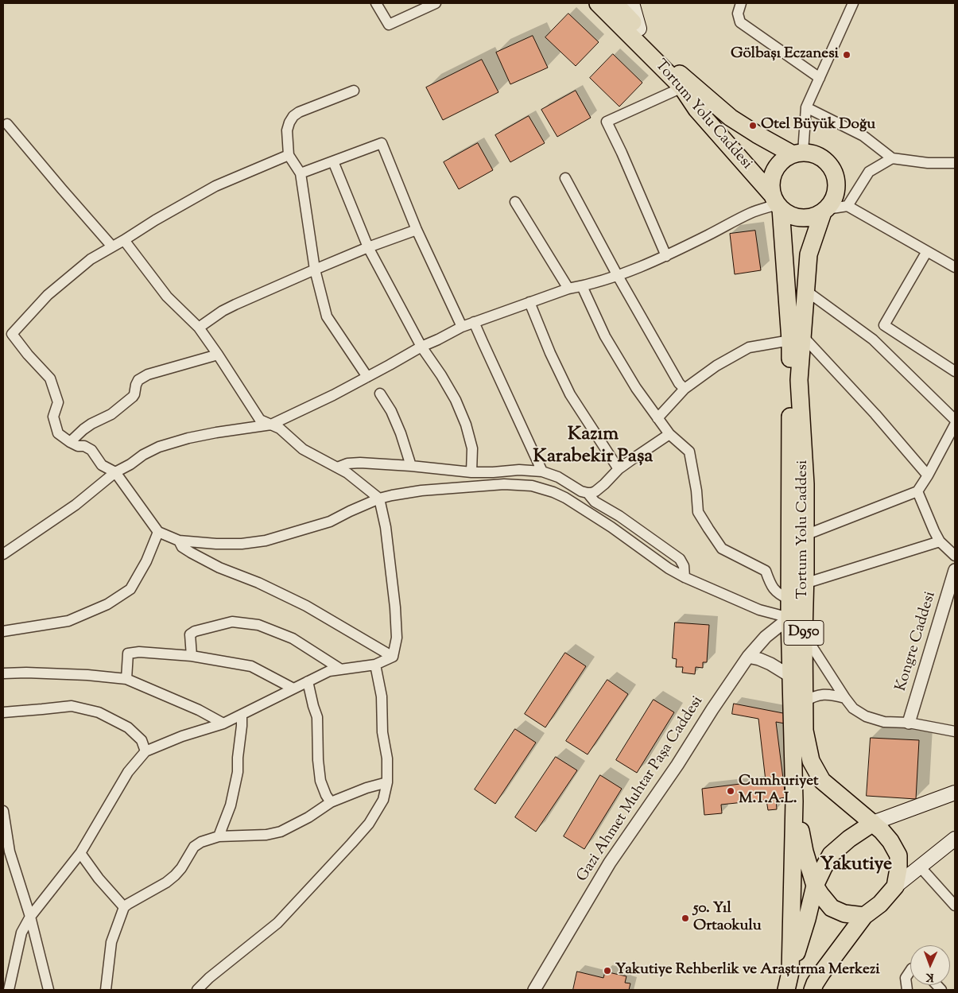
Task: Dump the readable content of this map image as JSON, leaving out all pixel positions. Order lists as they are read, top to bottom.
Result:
{
  "streets": {
    "highway": ["Tortum Yolu Caddesi", "D950"],
    "street": ["Kongre Caddesi", "Gazi Ahmet Muhtar Paşa Caddesi"]
  },
  "crossings": [
    ["Tortum Yolu Caddesi", "Gazi Ahmet Muhtar Paşa Caddesi"]
  ],
  "districts": ["Kazım Karabekir Paşa", "Yakutiye"],
  "places": [
    "Gölbaşı Eczanesi",
    "Otel Büyük Doğu",
    "Cumhuriyet M.T.A.L.",
    "50. Yıl Ortaokulu",
    "Yakutiye Rehberlik ve Araştırma Merkezi"
  ],
  "north": "bottom"
}
